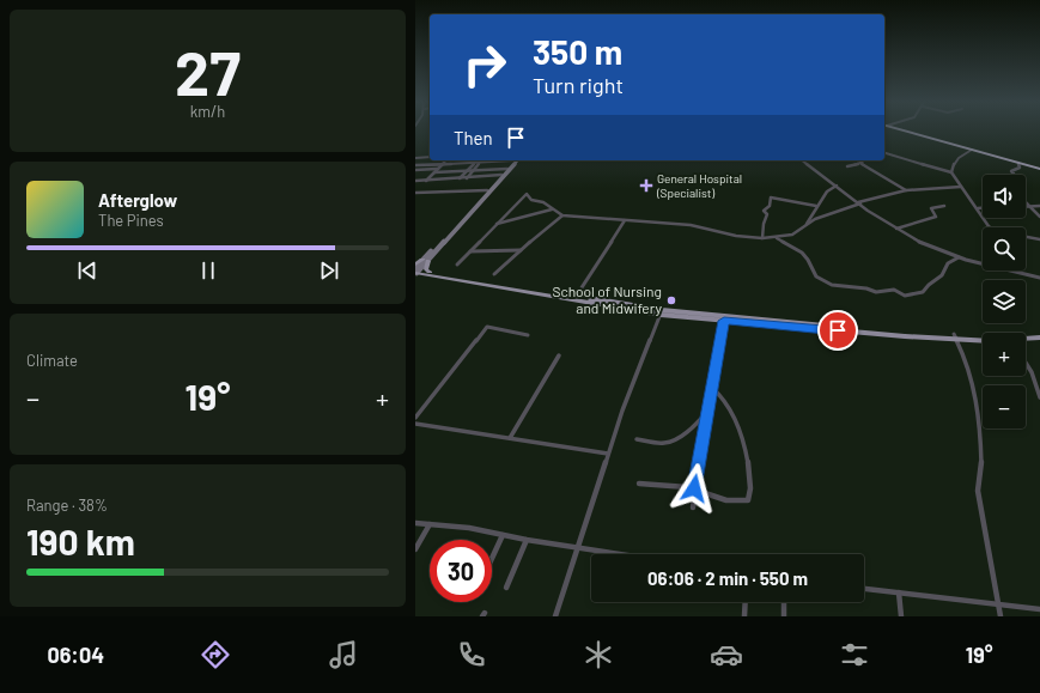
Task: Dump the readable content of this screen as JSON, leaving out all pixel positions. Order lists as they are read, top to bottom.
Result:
{
  "places": {
    "health": ["General Hospital (Specialist)"],
    "other": ["School of Nursing and Midwifery"]
  },
  "page": {
    "tile": [
      ["27", "km/h"],
      "Climate",
      ["Range · 38%", "190 km"]
    ],
    "turn": ["350 m", "Turn right"],
    "then": "Then",
    "map_buttons": ["+", "−"],
    "song": ["Afterglow", "The Pines"],
    "heat": ["−", "19°", "+"],
    "limit": "30",
    "trip": "06:06 · 2 min · 550 m",
    "tabs": ["06:04", "19°"]
  }
}
